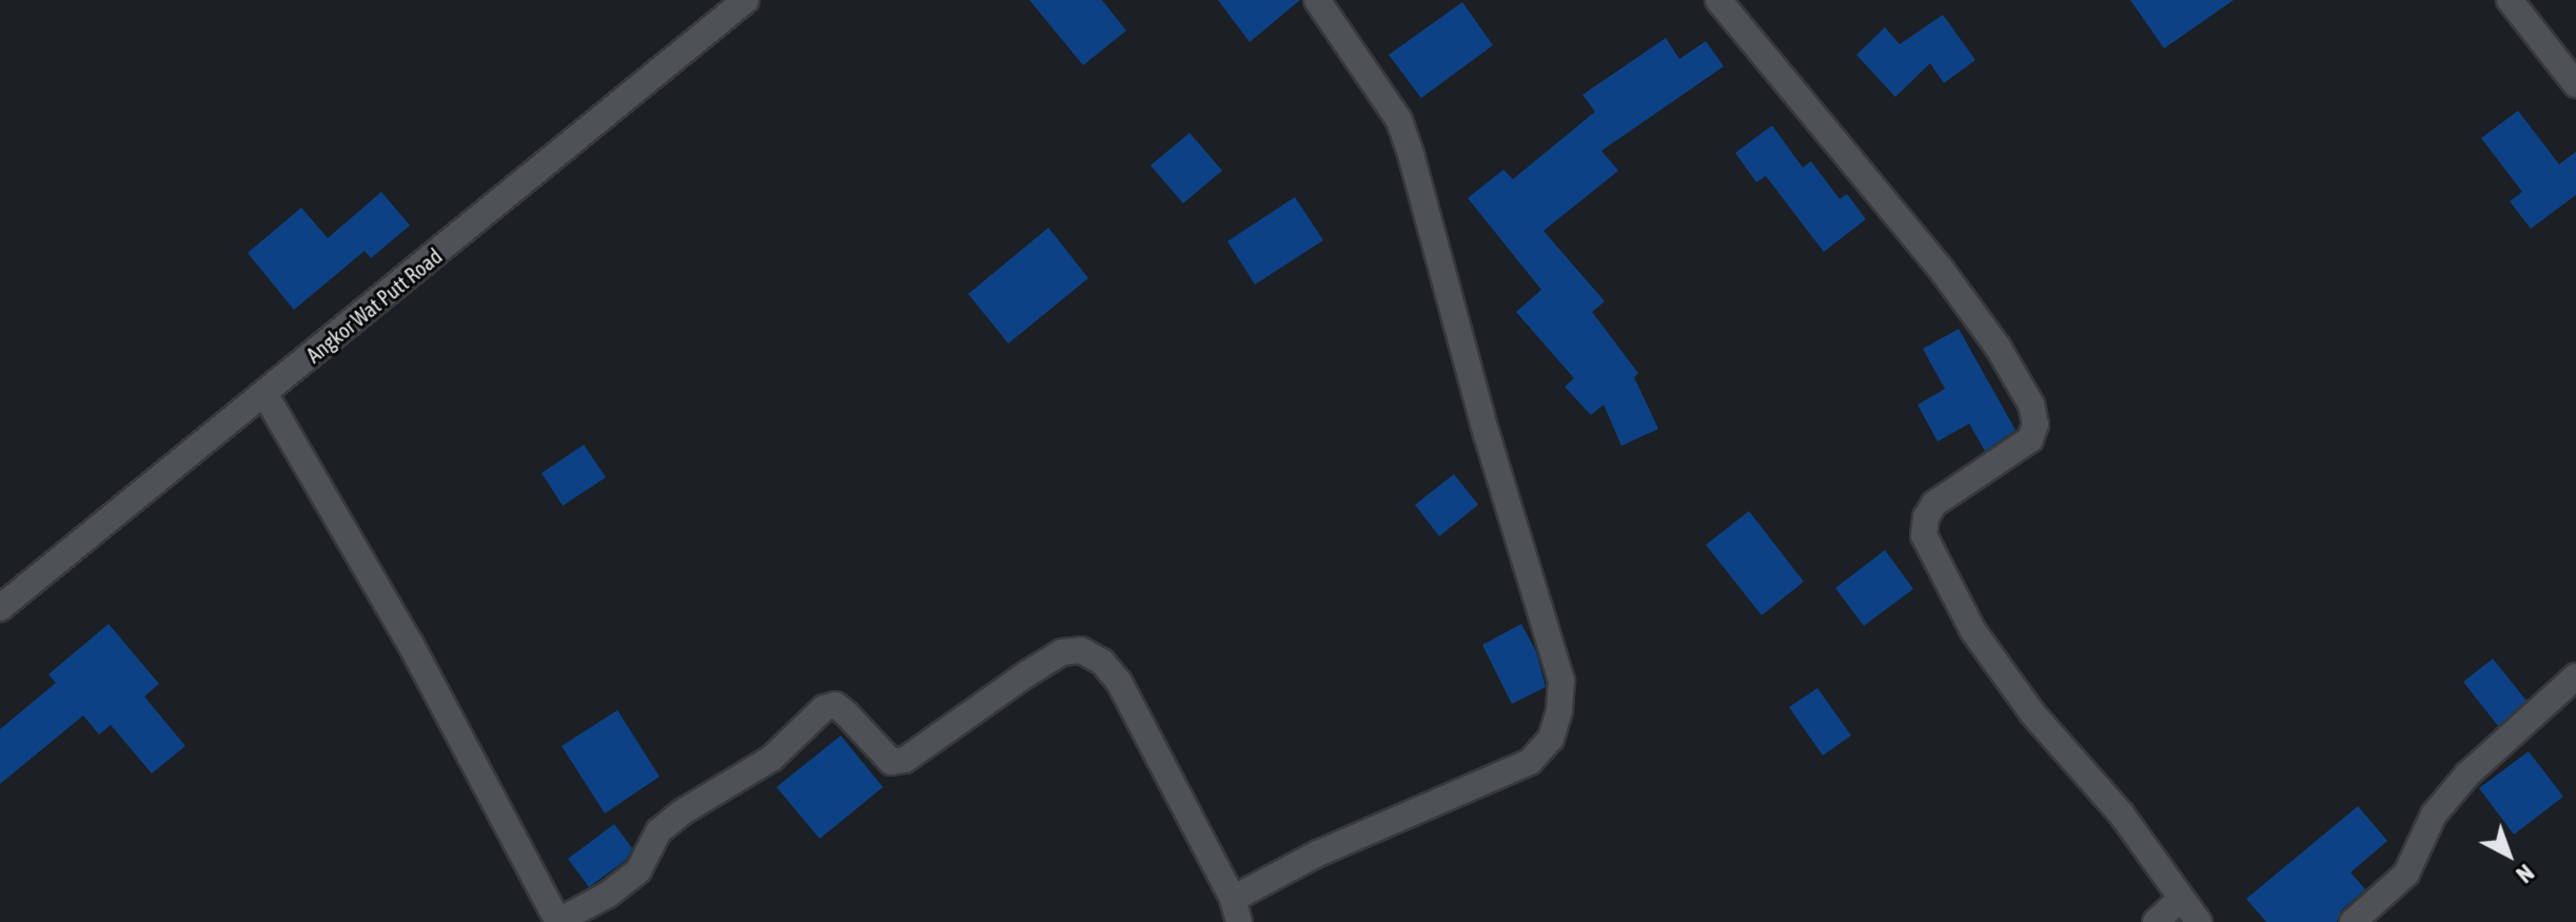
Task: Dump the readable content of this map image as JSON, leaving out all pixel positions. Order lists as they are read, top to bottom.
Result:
{
  "streets": {
    "street": ["Angkor Wat Putt Road"]
  },
  "north": "bottom right"
}
